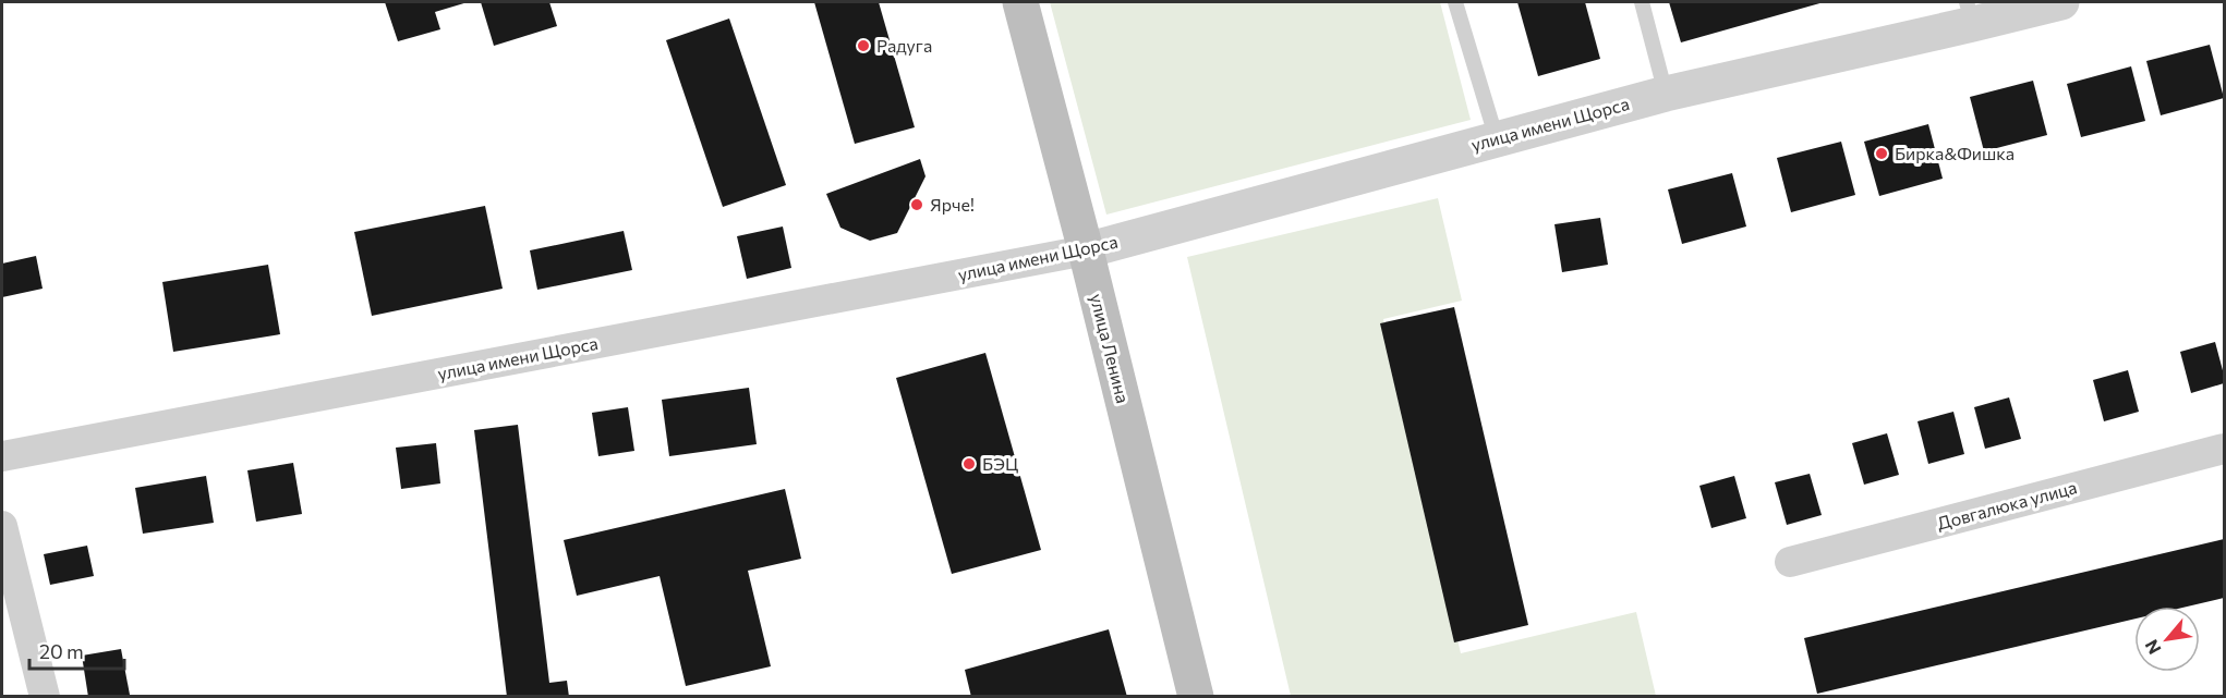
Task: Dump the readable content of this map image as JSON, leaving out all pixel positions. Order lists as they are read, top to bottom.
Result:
{
  "streets": {
    "main road": ["улица Ленина"],
    "street": ["улица имени Щорса", "Довгалюка улица"]
  },
  "crossings": [
    ["улица имени Щорса", "улица Ленина"]
  ],
  "places": [
    "Радуга",
    "Бирка&Фишка",
    "Ярче!",
    "БЭЦ"
  ],
  "scale_bar": "20 m",
  "north": "bottom left"
}
